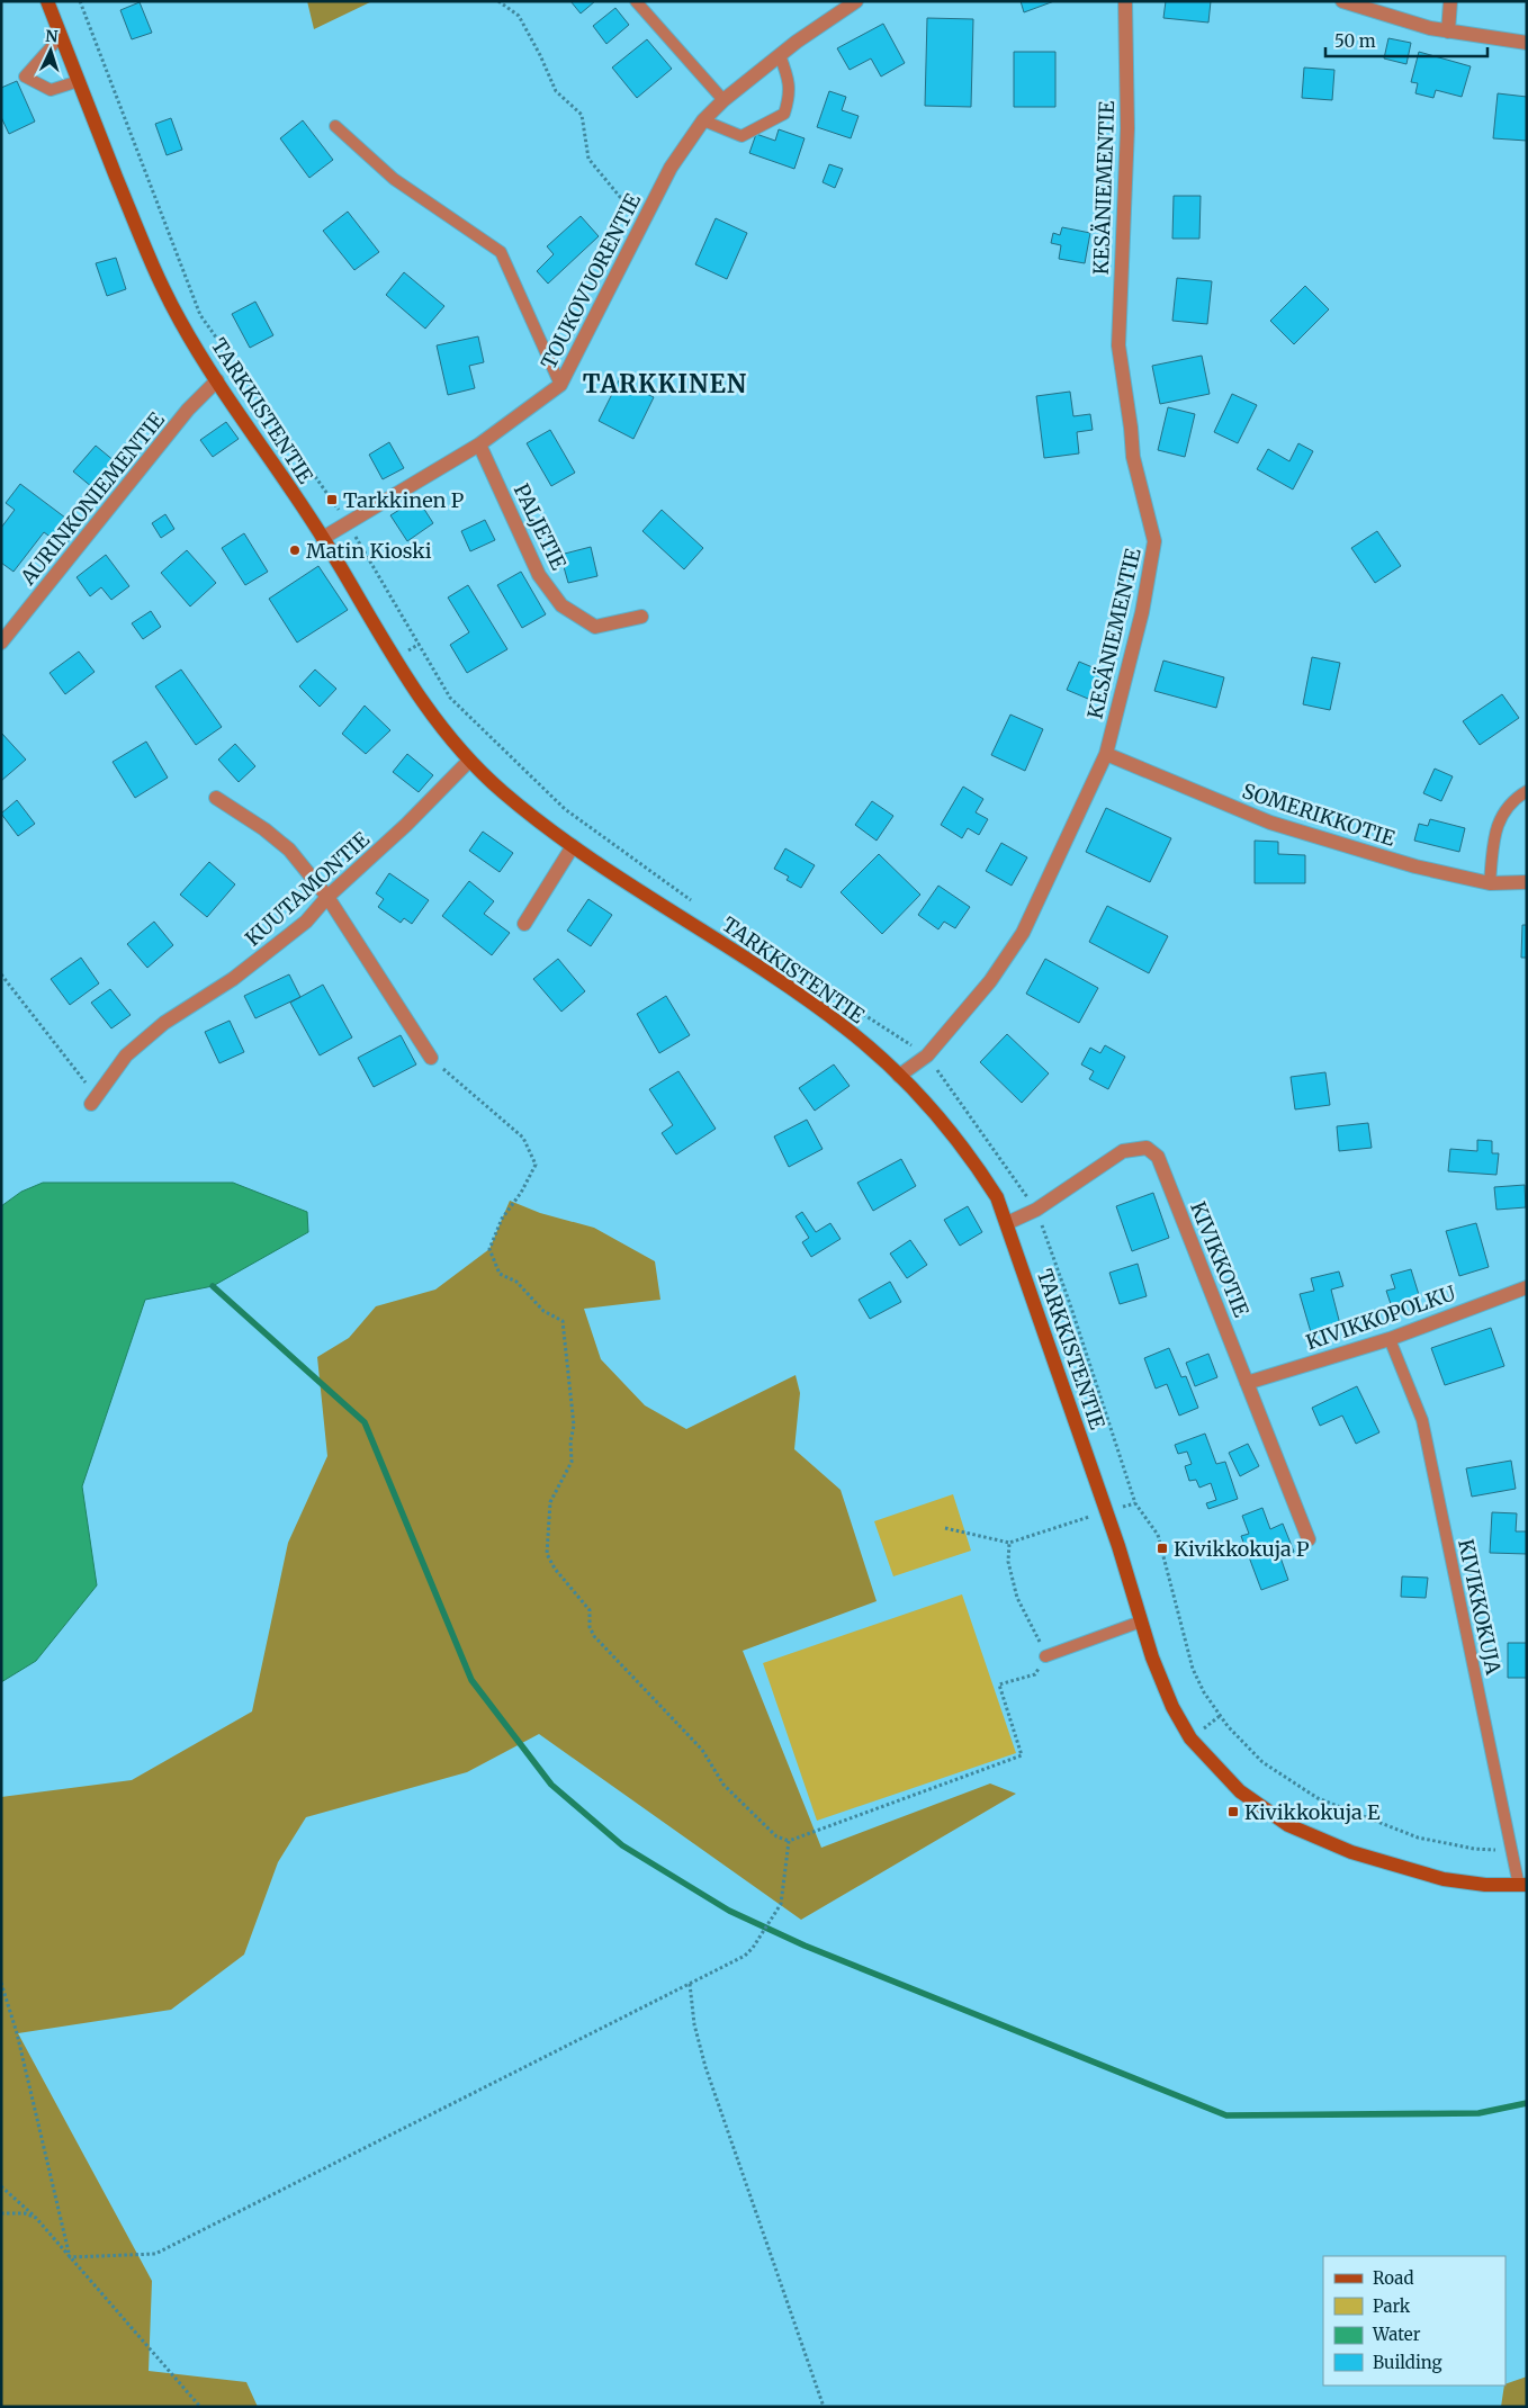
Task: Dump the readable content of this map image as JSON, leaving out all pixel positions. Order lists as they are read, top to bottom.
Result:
{
  "streets": {
    "street": [
      "KESÄNIEMENTIE",
      "TOUKOVUORENTIE",
      "TARKKISTENTIE",
      "AURINKONIEMENTIE",
      "PALJETIE",
      "SOMERIKKOTIE",
      "KUUTAMONTIE",
      "KIVIKKOTIE",
      "KIVIKKOPOLKU"
    ],
    "lane": ["KIVIKKOKUJA"]
  },
  "crossings": [
    ["KESÄNIEMENTIE", "TARKKISTENTIE"],
    ["KESÄNIEMENTIE", "SOMERIKKOTIE"],
    ["TOUKOVUORENTIE", "TARKKISTENTIE"],
    ["TOUKOVUORENTIE", "PALJETIE"],
    ["TARKKISTENTIE", "AURINKONIEMENTIE"],
    ["TARKKISTENTIE", "KUUTAMONTIE"],
    ["TARKKISTENTIE", "KIVIKKOTIE"],
    ["TARKKISTENTIE", "KIVIKKOKUJA"],
    ["KIVIKKOTIE", "KIVIKKOPOLKU"],
    ["KIVIKKOPOLKU", "KIVIKKOKUJA"]
  ],
  "districts": ["TARKKINEN"],
  "places": {
    "transit": ["Tarkkinen P", "Kivikkokuja P", "Kivikkokuja E"],
    "other": ["Matin Kioski"]
  },
  "legend": [
    "Road",
    "Park",
    "Water",
    "Building"
  ],
  "scale_bar": "50 m",
  "north": "top"
}
